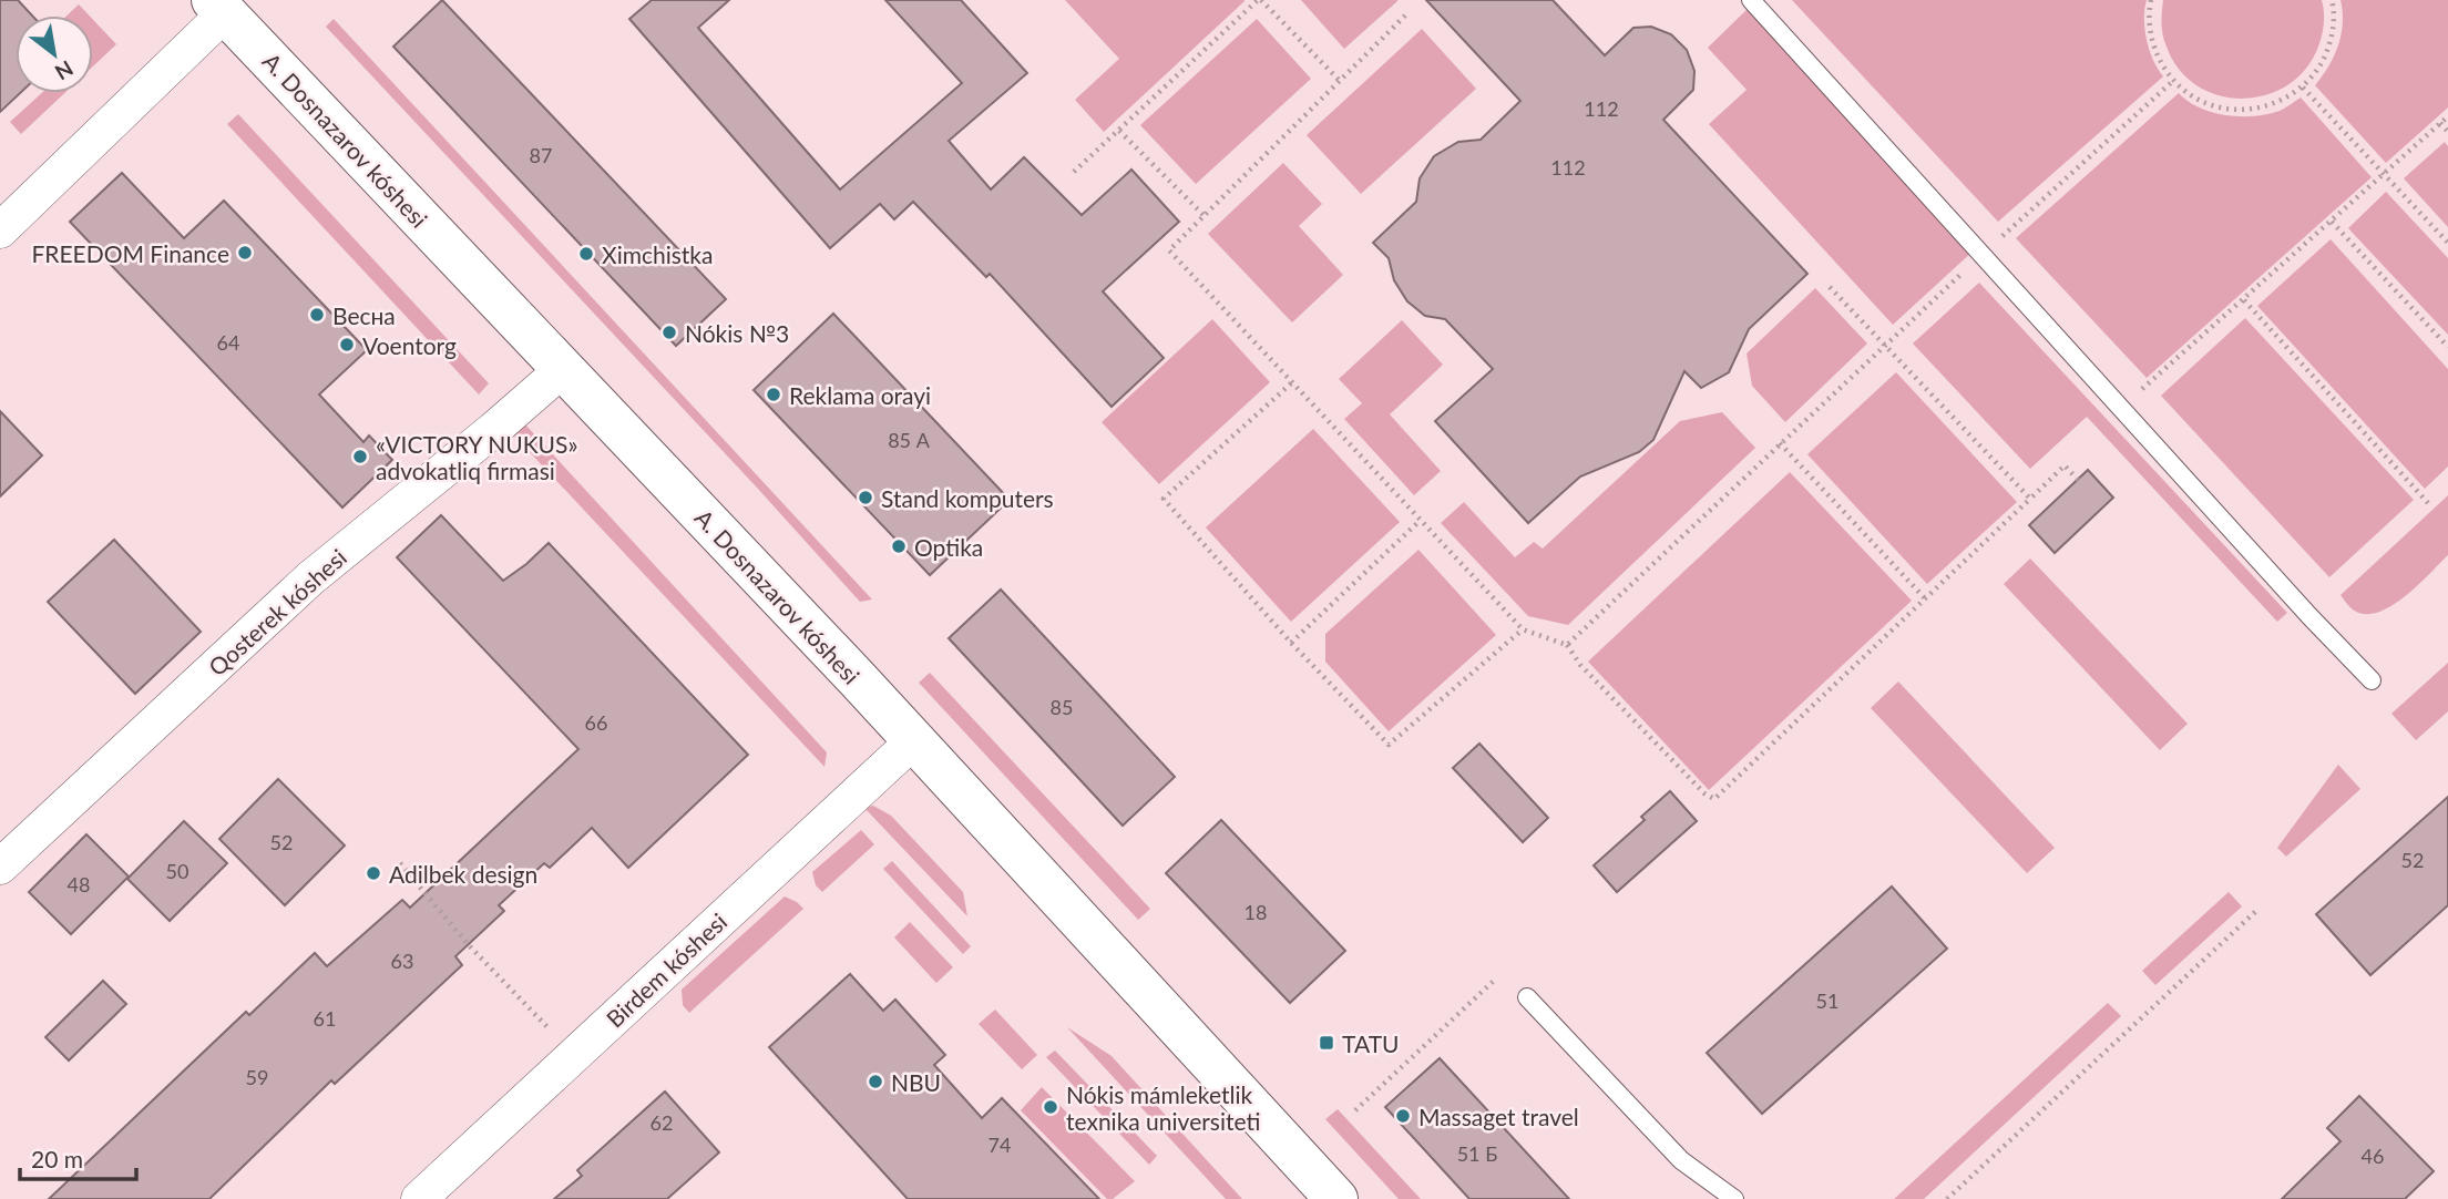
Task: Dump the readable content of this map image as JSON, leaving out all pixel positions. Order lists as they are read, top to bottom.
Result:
{
  "streets": {
    "main road": ["A. Dosnazarov kóshesi"],
    "street": ["Qosterek kóshesi", "Birdem kóshesi"]
  },
  "crossings": [
    ["A. Dosnazarov kóshesi", "Qosterek kóshesi"],
    ["A. Dosnazarov kóshesi", "Birdem kóshesi"]
  ],
  "places": {
    "other": [
      "FREEDOM Finance",
      "Ximchistka",
      "Весна",
      "Nókis №3",
      "Voentorg",
      "Reklama orayi",
      "«VICTORY NUKUS» advokatliq firmasi",
      "Stand komputers",
      "Optika",
      "Adilbek design",
      "NBU",
      "Nókis mámleketlik texnika universiteti",
      "Massaget travel"
    ],
    "transit": ["TATU"]
  },
  "house_numbers": [
    "112",
    "87",
    "112",
    "64",
    "85 А",
    "85",
    "66",
    "52",
    "52",
    "50",
    "48",
    "18",
    "63",
    "51",
    "61",
    "59",
    "62",
    "74",
    "51 Б",
    "46"
  ],
  "scale_bar": "20 m",
  "north": "bottom right"
}
